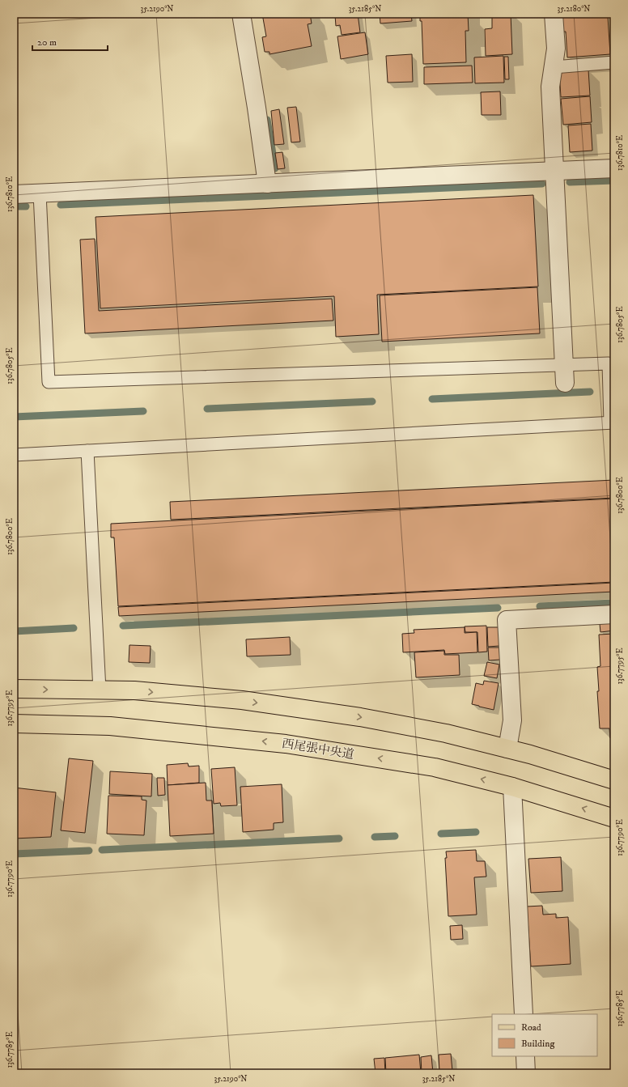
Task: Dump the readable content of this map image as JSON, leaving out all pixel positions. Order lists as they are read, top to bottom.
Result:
{
  "streets": {
    "main road": ["西尾張中央道"]
  },
  "legend": ["Road", "Building"],
  "scale_bar": "20 m",
  "coordinates": [
    "35.2190°N",
    "35.2185°N",
    "35.2180°N",
    "136.7810°E",
    "136.7805°E",
    "136.7800°E",
    "136.7795°E",
    "136.7790°E",
    "136.7785°E"
  ]
}
